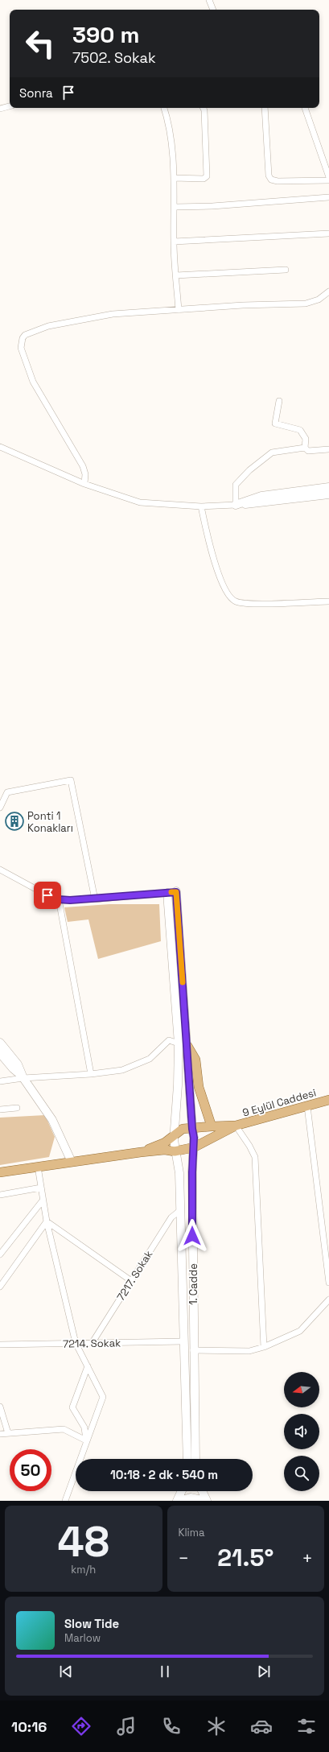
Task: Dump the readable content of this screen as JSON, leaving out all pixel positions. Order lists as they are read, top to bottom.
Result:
{
  "streets": {
    "main road": ["9 Eylül Caddesi"],
    "street": ["7217. Sokak", "1. Cadde", "7214. Sokak"]
  },
  "crossings": [
    ["9 Eylül Caddesi", "1. Cadde"],
    ["7217. Sokak", "1. Cadde"],
    ["7217. Sokak", "7214. Sokak"],
    ["1. Cadde", "7214. Sokak"]
  ],
  "places": {
    "building": ["Ponti 1 Konakları"]
  },
  "north": "left",
  "page": {
    "turn": ["390 m", "7502. Sokak"],
    "then": "Sonra",
    "limit": "50",
    "trip": "10:18 · 2 dk · 540 m",
    "tile": [
      ["48", "km/h"],
      "Klima"
    ],
    "heat": ["−", "21.5°", "+"],
    "song": ["Slow Tide", "Marlow"],
    "tabs": "10:16"
  }
}
